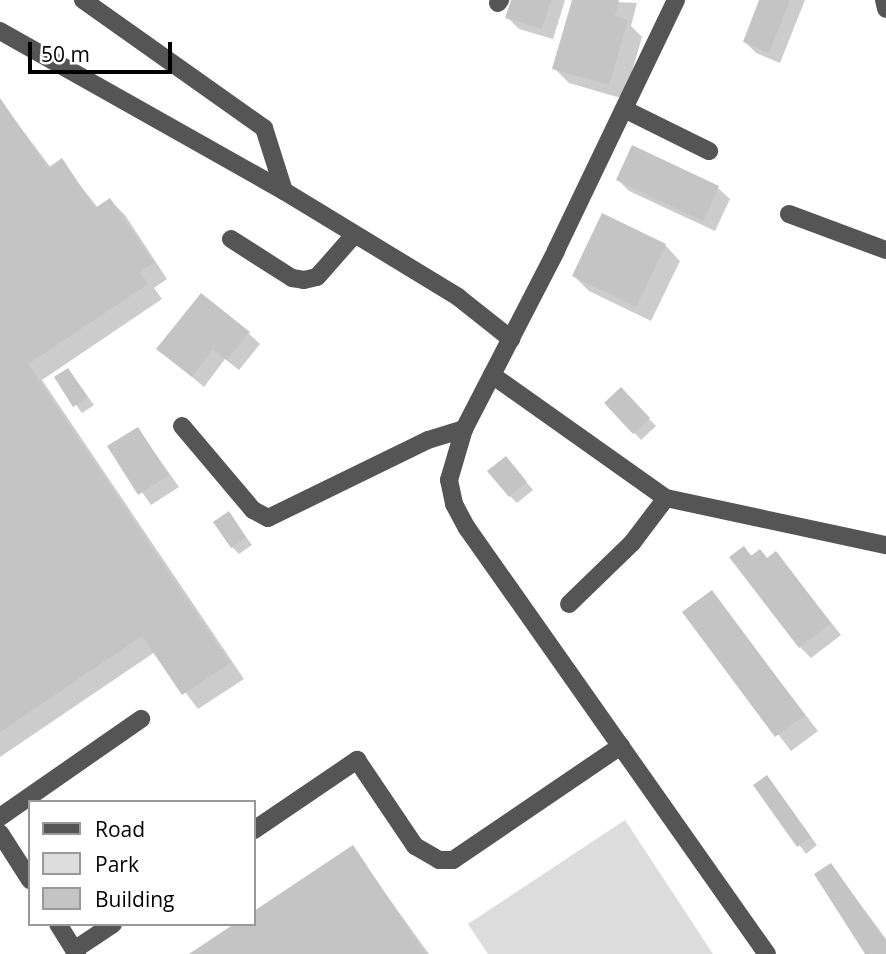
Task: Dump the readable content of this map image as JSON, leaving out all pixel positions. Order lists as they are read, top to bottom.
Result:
{
  "legend": ["Road", "Park", "Building"],
  "scale_bar": "50 m"
}
